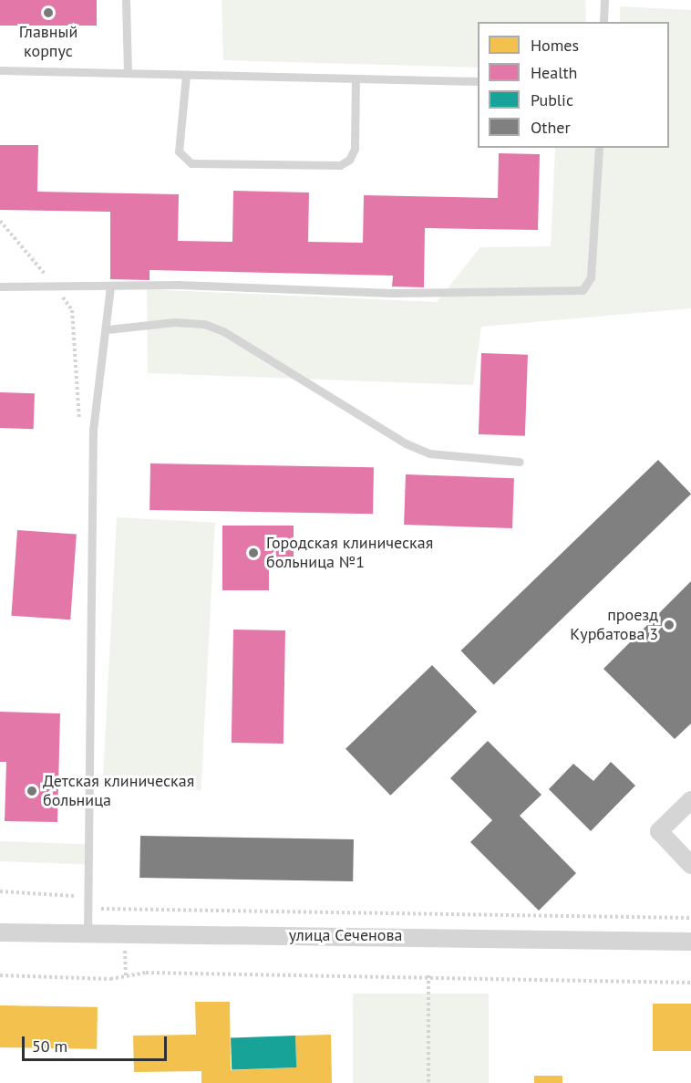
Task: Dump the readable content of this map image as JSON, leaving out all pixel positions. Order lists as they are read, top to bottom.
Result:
{
  "streets": {
    "street": ["улица Сеченова"]
  },
  "places": [
    "Главный корпус",
    "Городская клиническая больница №1",
    "проезд Курбатова 3",
    "Детская клиническая больница"
  ],
  "legend": [
    "Homes",
    "Health",
    "Public",
    "Other"
  ],
  "scale_bar": "50 m"
}
